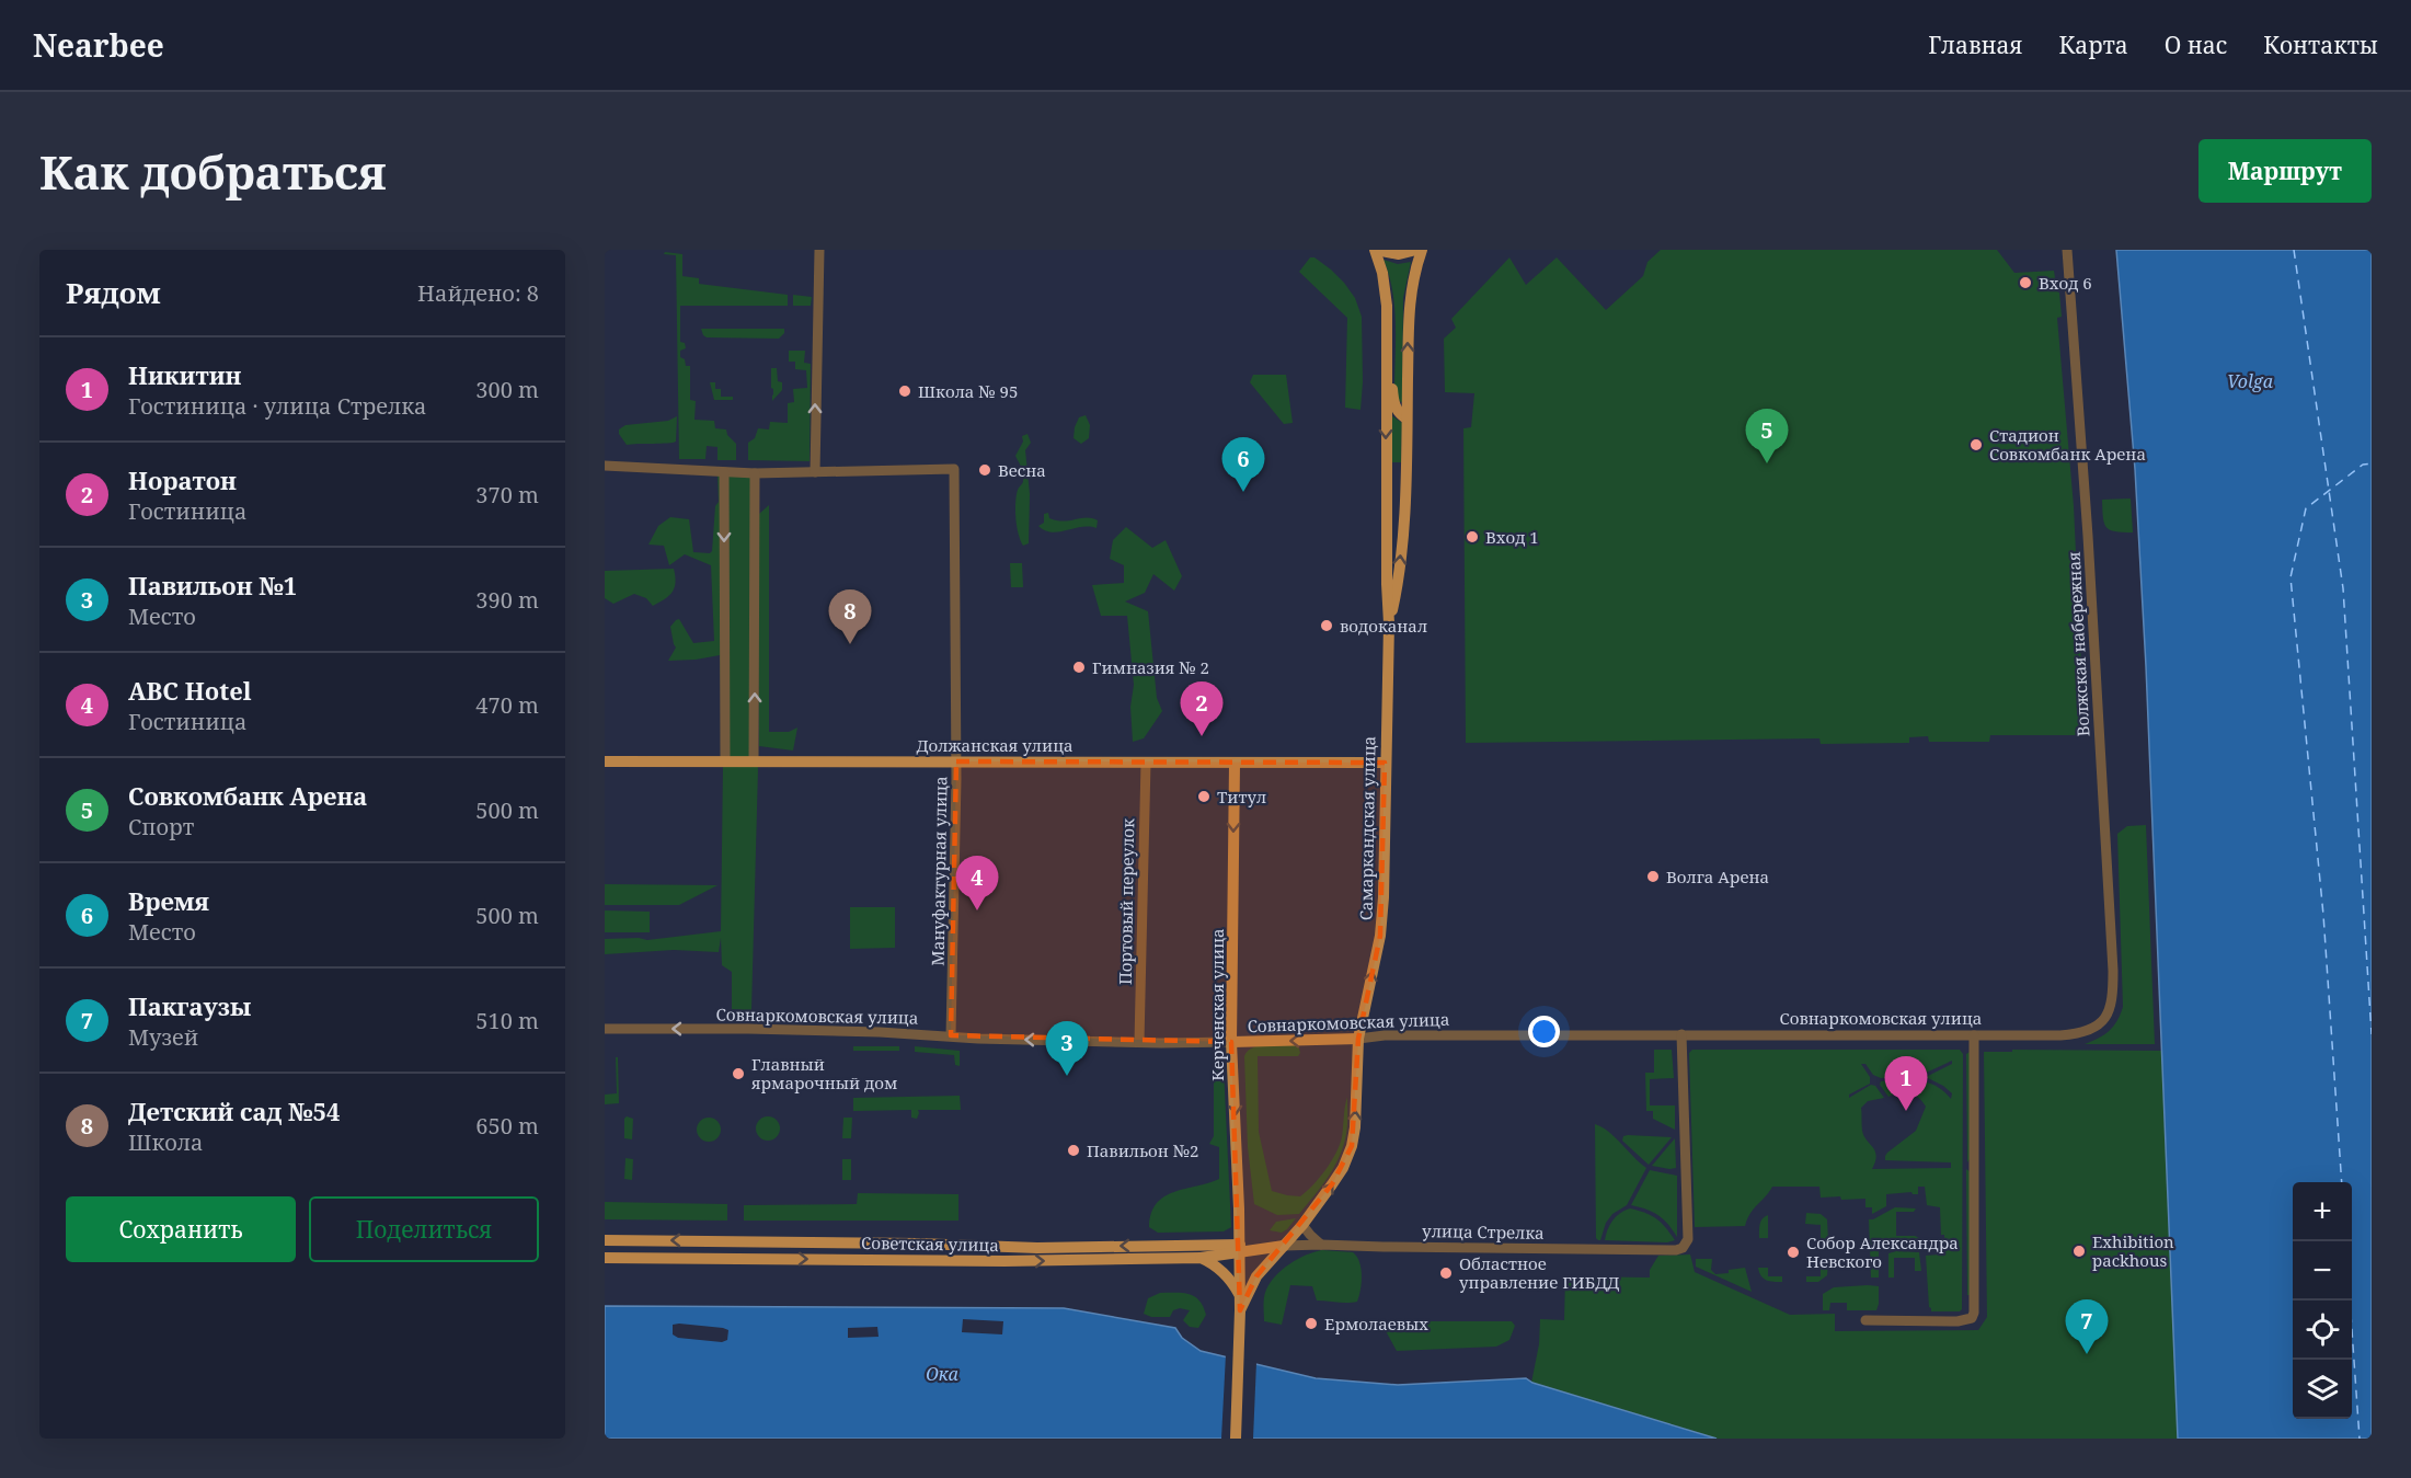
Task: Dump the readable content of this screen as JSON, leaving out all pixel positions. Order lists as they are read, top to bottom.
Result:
{
  "streets": {
    "main road": [
      "Должанская улица",
      "Самаркандская улица",
      "Керченская улица",
      "Совнаркомовская улица",
      "Советская улица"
    ],
    "street": [
      "Волжская набережная",
      "Мануфактурная улица",
      "Портовый переулок",
      "улица Стрелка"
    ]
  },
  "crossings": [
    ["Волжская набережная", "Совнаркомовская улица"],
    ["Должанская улица", "Самаркандская улица"],
    ["Должанская улица", "Мануфактурная улица"],
    ["Должанская улица", "Портовый переулок"],
    ["Должанская улица", "Керченская улица"],
    ["Самаркандская улица", "Керченская улица"],
    ["Самаркандская улица", "Совнаркомовская улица"],
    ["Самаркандская улица", "улица Стрелка"],
    ["Мануфактурная улица", "Совнаркомовская улица"],
    ["Портовый переулок", "Совнаркомовская улица"],
    ["Керченская улица", "Совнаркомовская улица"],
    ["Керченская улица", "Советская улица"],
    ["Совнаркомовская улица", "улица Стрелка"]
  ],
  "one_way": ["Керченская улица", "Совнаркомовская улица"],
  "water": ["Volga", "Ока"],
  "places": [
    "Вход 6",
    "Школа № 95",
    "Стадион Совкомбанк Арена",
    "Весна",
    "Вход 1",
    "водоканал",
    "Гимназия № 2",
    "Титул",
    "Волга Арена",
    "Главный ярмарочный дом",
    "Павильон №2",
    "Exhibition packhous",
    "Собор Александра Невского",
    "Областное управление ГИБДД",
    "Ермолаевых"
  ],
  "page": {
    "header": "Nearbee",
    "nav": [
      "Главная",
      "Карта",
      "О нас",
      "Контакты"
    ],
    "buttons": [
      "Маршрут",
      ["Сохранить", "Поделиться"]
    ],
    "title": "Как добраться",
    "heading": ["Рядом", "Найдено: 8"],
    "list": [
      {
        "mark": "1",
        "name": "Никитин",
        "note": "Гостиница · улица Стрелка",
        "value": "300 m"
      },
      {
        "mark": "2",
        "name": "Норатон",
        "note": "Гостиница",
        "value": "370 m"
      },
      {
        "mark": "3",
        "name": "Павильон №1",
        "note": "Место",
        "value": "390 m"
      },
      {
        "mark": "4",
        "name": "ABC Hotel",
        "note": "Гостиница",
        "value": "470 m"
      },
      {
        "mark": "5",
        "name": "Совкомбанк Арена",
        "note": "Спорт",
        "value": "500 m"
      },
      {
        "mark": "6",
        "name": "Время",
        "note": "Место",
        "value": "500 m"
      },
      {
        "mark": "7",
        "name": "Пакгаузы",
        "note": "Музей",
        "value": "510 m"
      },
      {
        "mark": "8",
        "name": "Детский сад №54",
        "note": "Школа",
        "value": "650 m"
      }
    ],
    "pins": [
      "5",
      "6",
      "8",
      "2",
      "4",
      "3",
      "1",
      "7"
    ],
    "map_buttons": ["+", "−"]
  }
}
